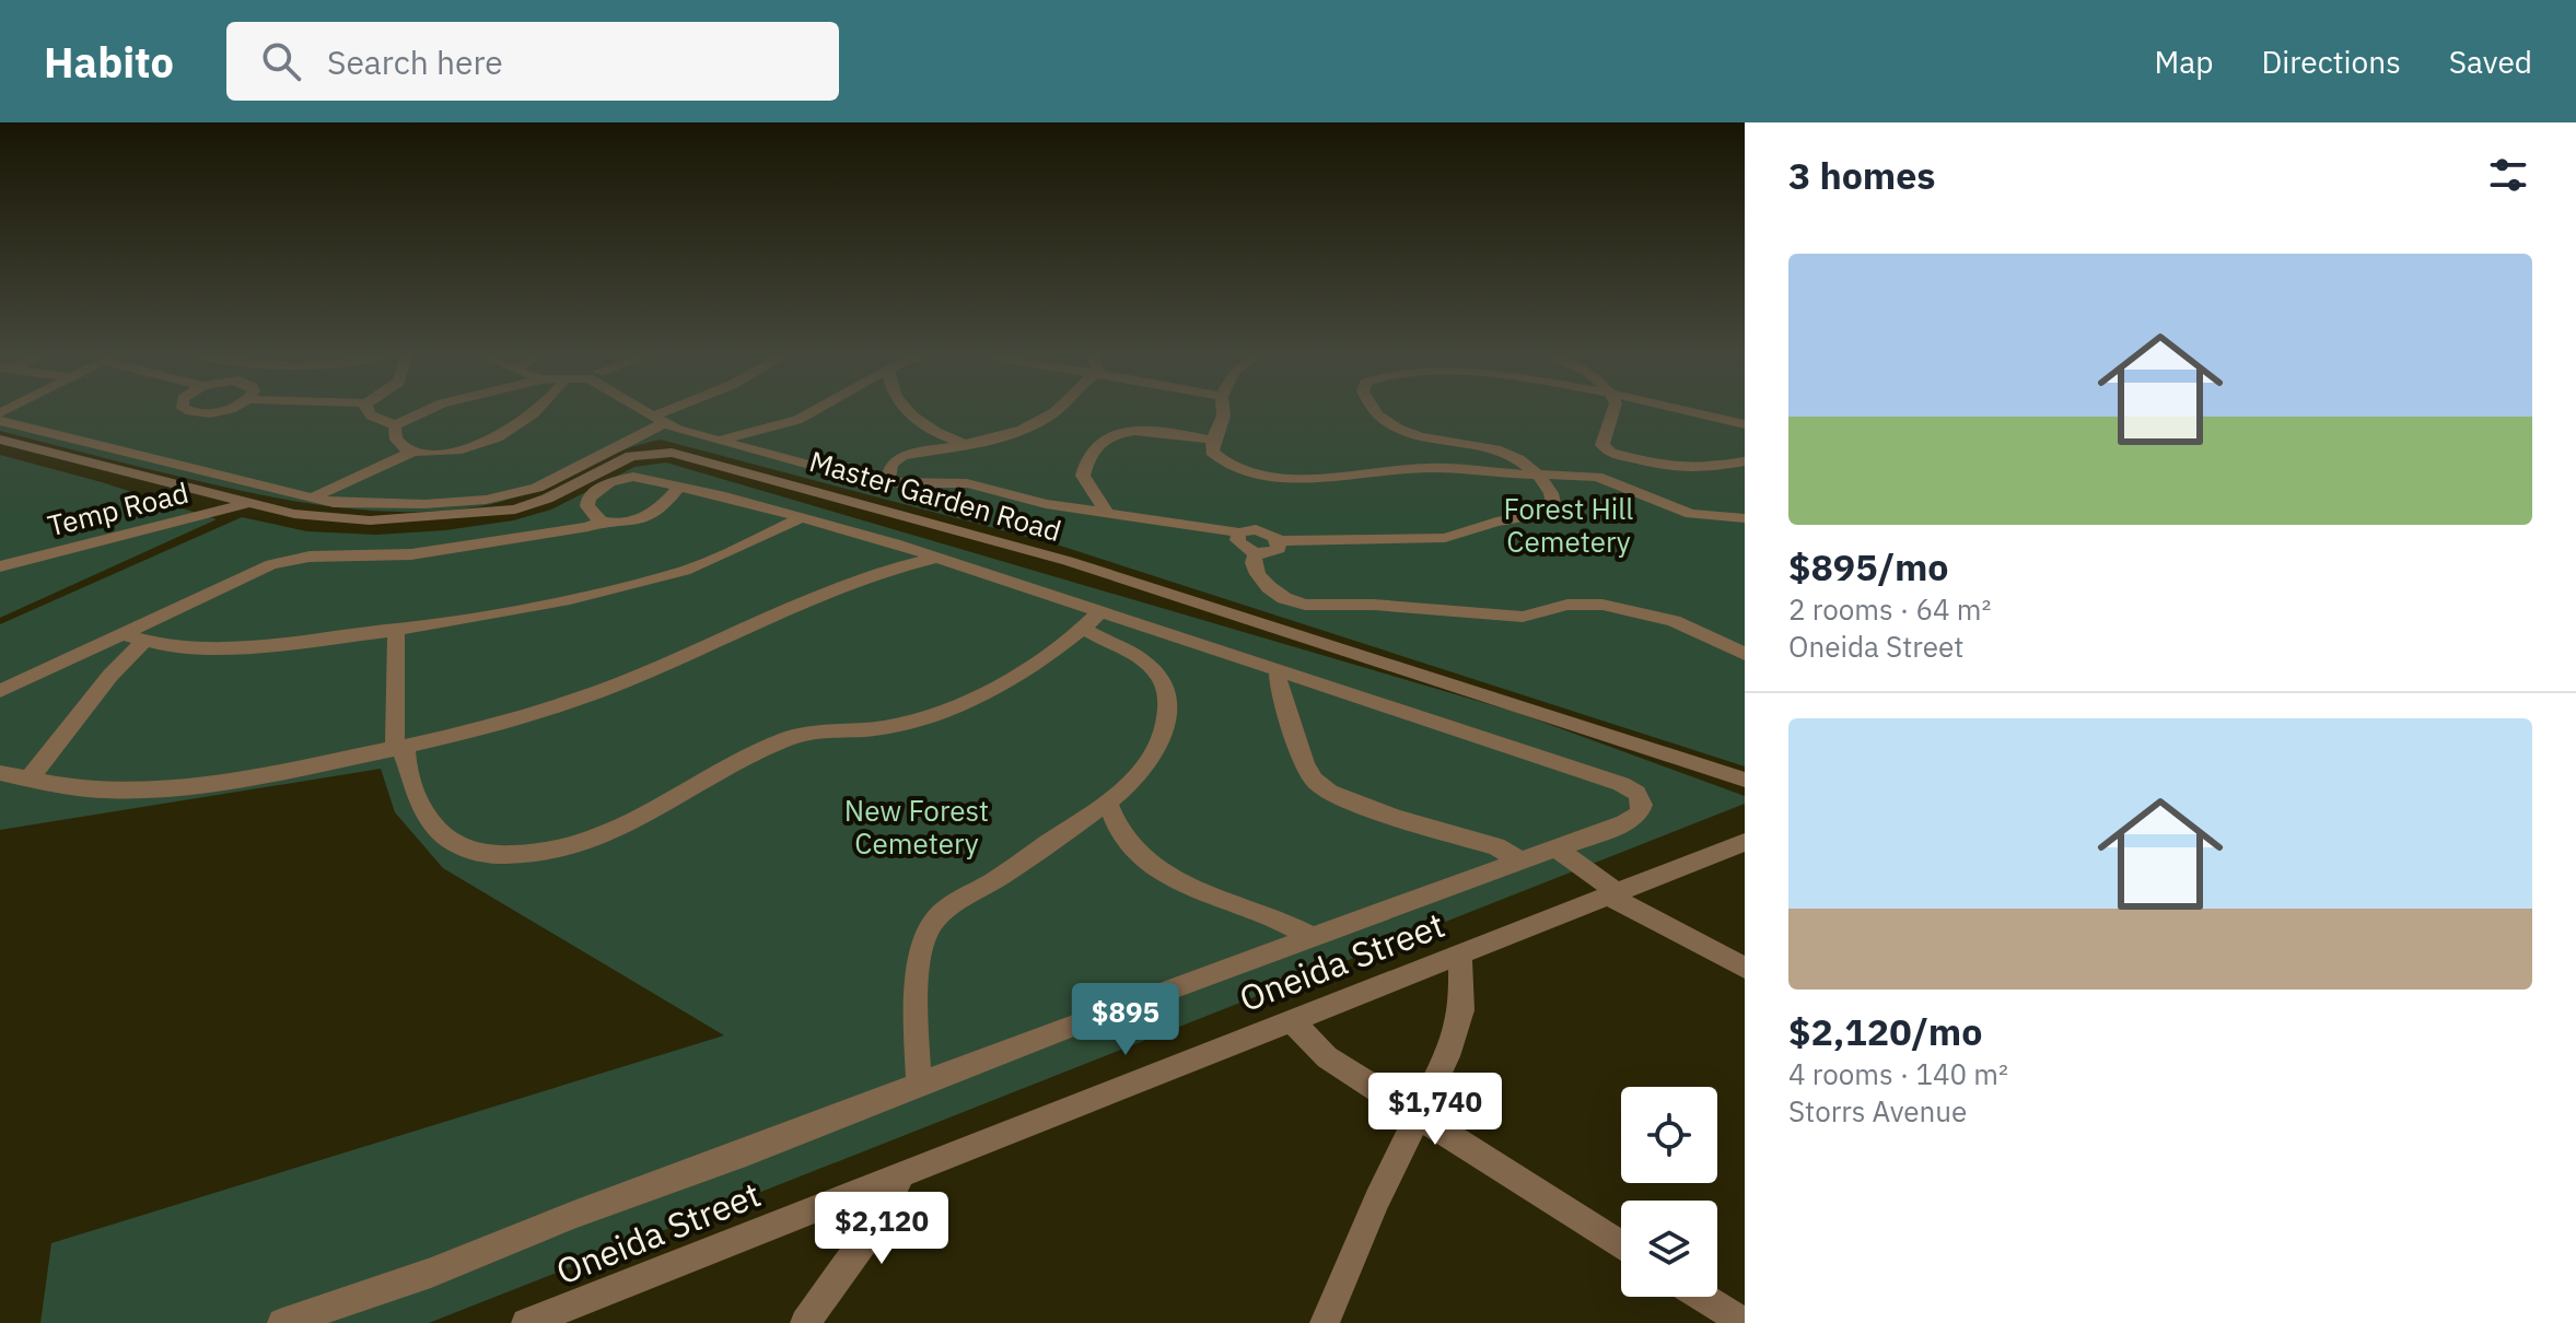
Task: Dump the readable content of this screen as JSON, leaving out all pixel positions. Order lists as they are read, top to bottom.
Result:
{
  "streets": {
    "street": ["Master Garden Road", "Temp Road", "Oneida Street"]
  },
  "crossings": [
    ["Master Garden Road", "Temp Road"]
  ],
  "parks": ["Forest Hill Cemetery", "New Forest Cemetery"],
  "page": {
    "header": "Habito",
    "search": "Search here",
    "nav": ["Map", "Directions", "Saved"],
    "heading": "3 homes",
    "list": [
      {
        "name": "$895/mo",
        "note": "2 rooms · 64 m² · Oneida Street"
      },
      {
        "name": "$2,120/mo",
        "note": "4 rooms · 140 m² · Storrs Avenue"
      }
    ],
    "price": ["$895", "$1,740", "$2,120"]
  }
}
